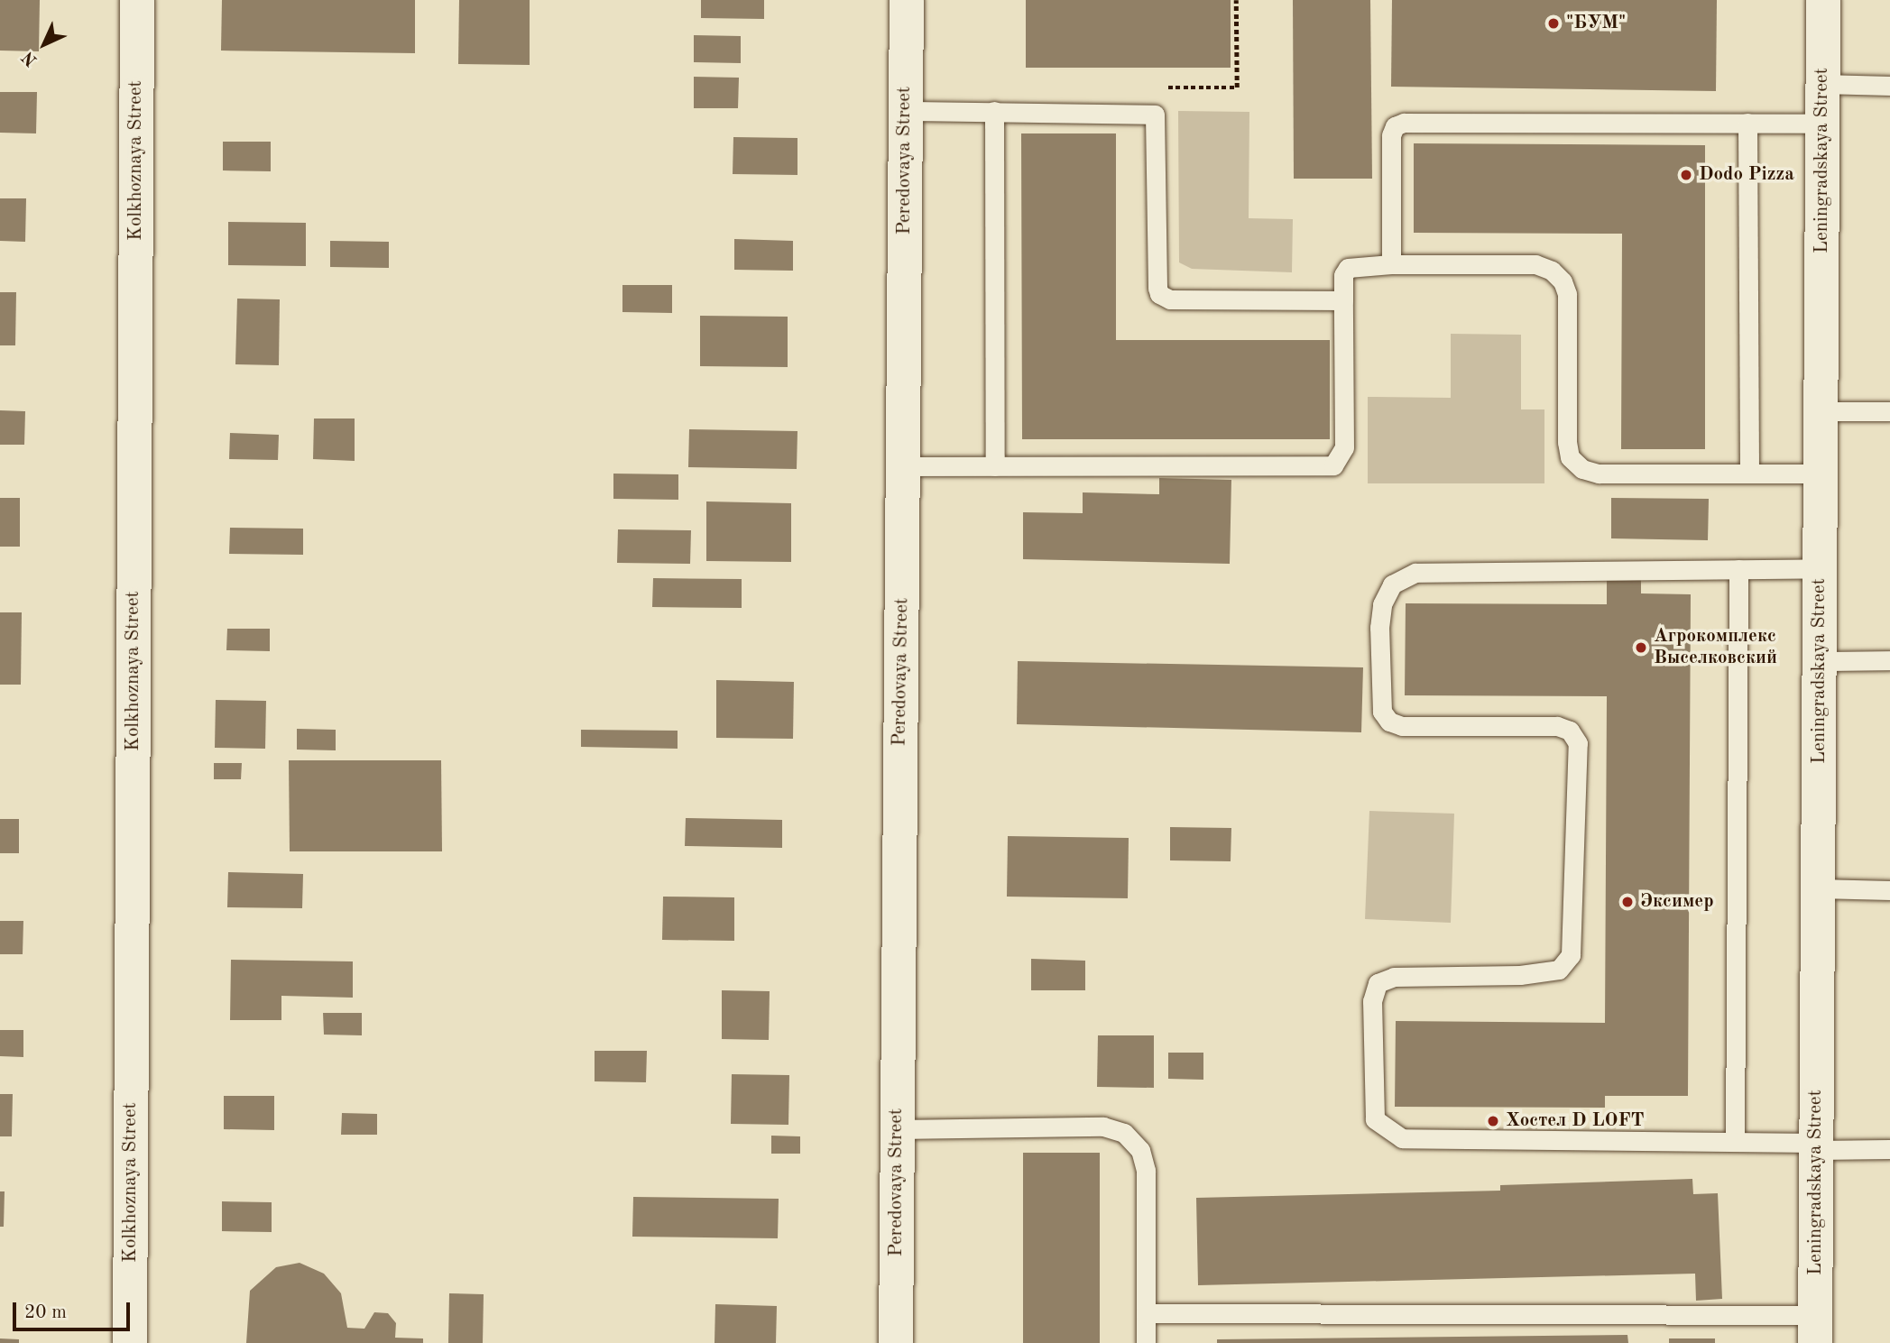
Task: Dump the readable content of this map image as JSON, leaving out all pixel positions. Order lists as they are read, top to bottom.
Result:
{
  "streets": {
    "street": ["Kolkhoznaya Street", "Peredovaya Street", "Leningradskaya Street"]
  },
  "places": [
    "\"БУМ\"",
    "Dodo Pizza",
    "Агрокомплекс Выселковский",
    "Эксимер",
    "Хостел D LOFT"
  ],
  "scale_bar": "20 m",
  "north": "bottom left"
}
